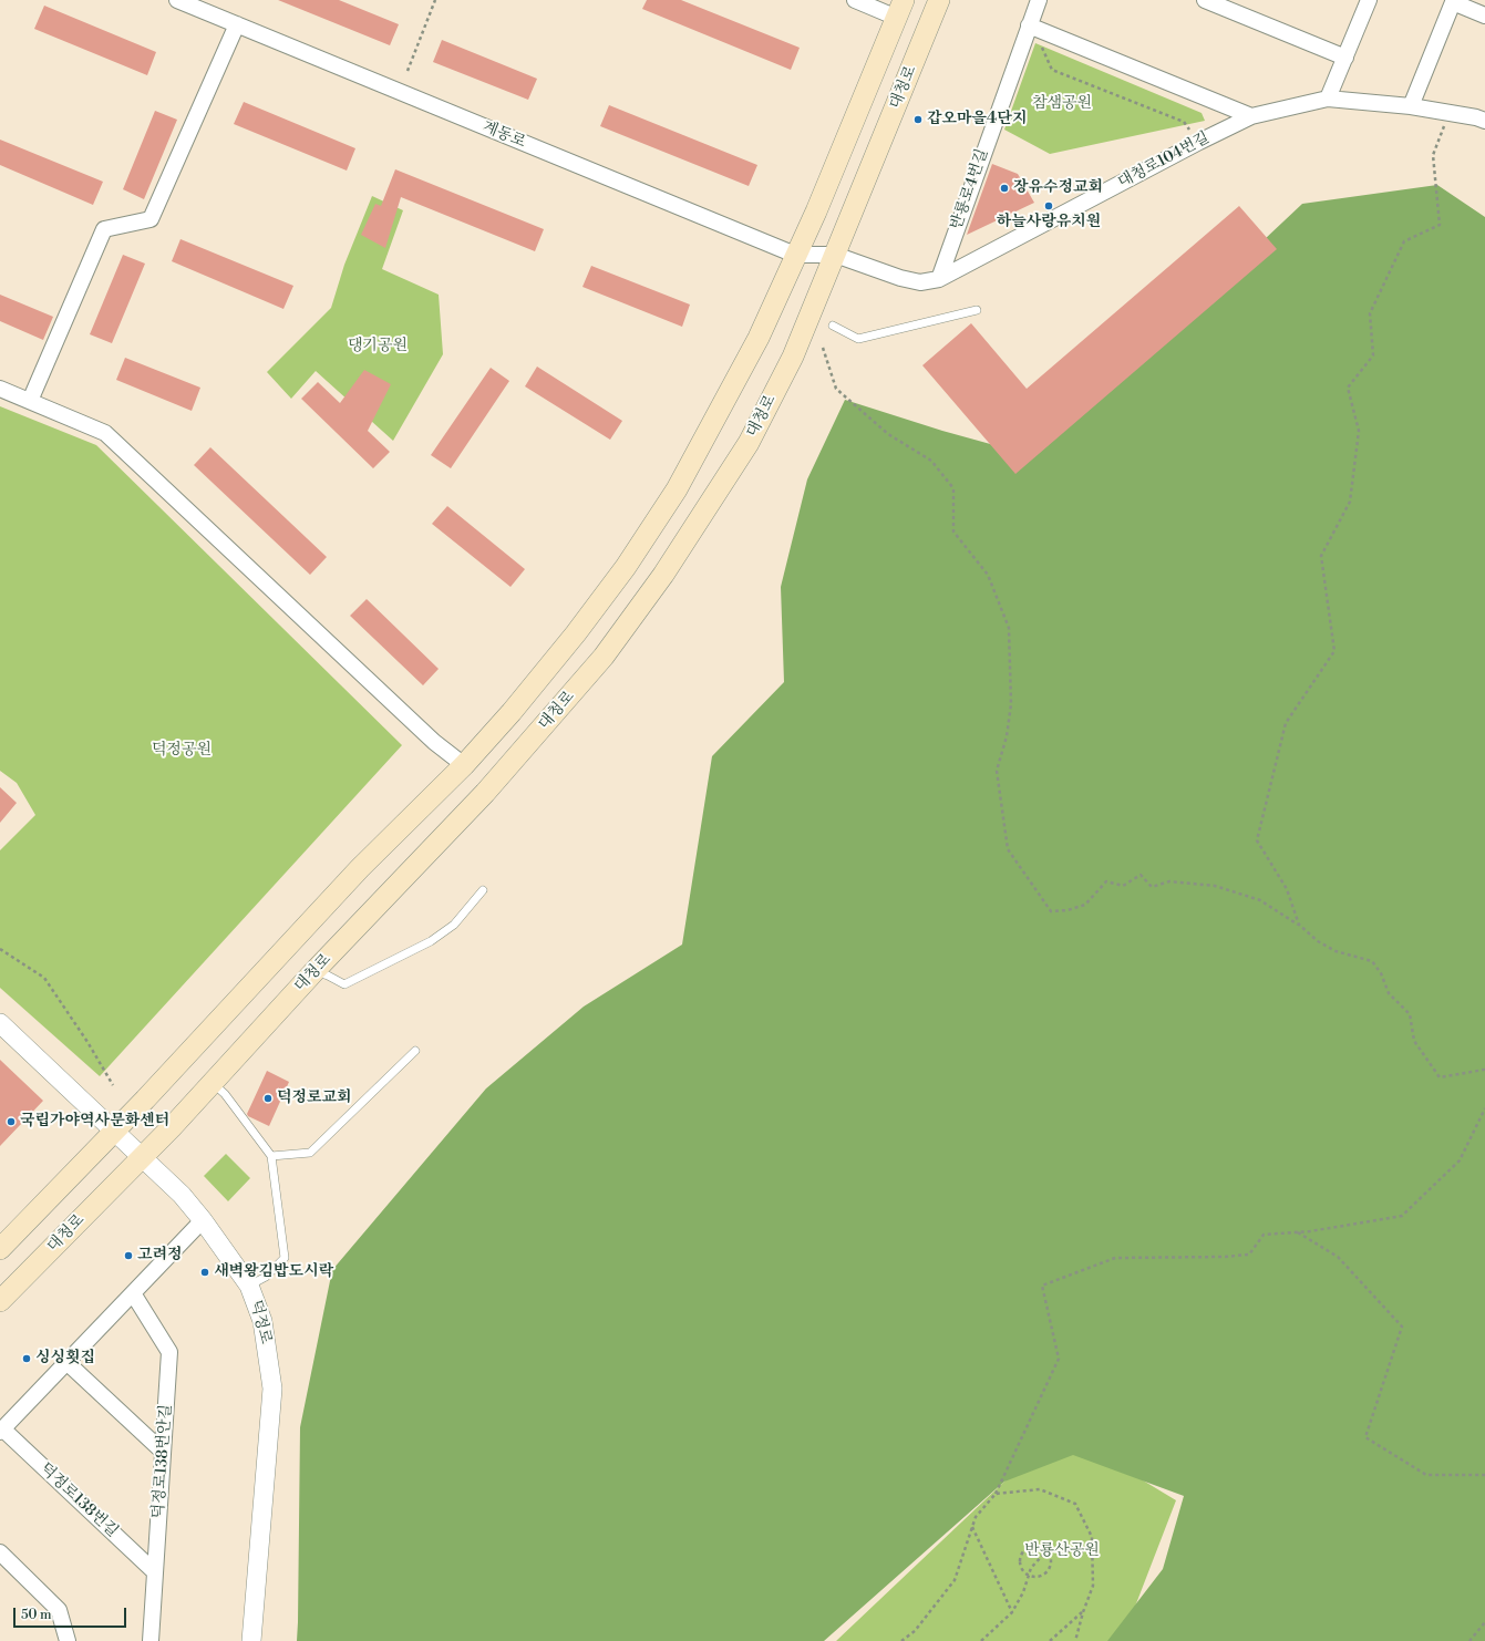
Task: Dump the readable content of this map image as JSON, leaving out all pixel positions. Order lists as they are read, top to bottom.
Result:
{
  "streets": {
    "main road": ["대청로"],
    "street": [
      "계동로",
      "대청로104번길",
      "반룡로4번길",
      "덕정로",
      "덕정로138번안길",
      "덕정로138번길"
    ]
  },
  "crossings": [
    ["대청로", "계동로"],
    ["대청로", "대청로104번길"],
    ["대청로", "덕정로"],
    ["계동로", "대청로104번길"],
    ["대청로104번길", "반룡로4번길"],
    ["덕정로", "덕정로138번길"],
    ["덕정로138번안길", "덕정로138번길"]
  ],
  "parks": [
    "참샘공원",
    "댕기공원",
    "덕정공원",
    "반룡산공원"
  ],
  "places": [
    "갑오마을4단지",
    "장유수정교회",
    "하늘사랑유치원",
    "덕정로교회",
    "국립가야역사문화센터",
    "고려정",
    "새벽왕김밥도시락",
    "싱싱횟집"
  ],
  "scale_bar": "50 m"
}
